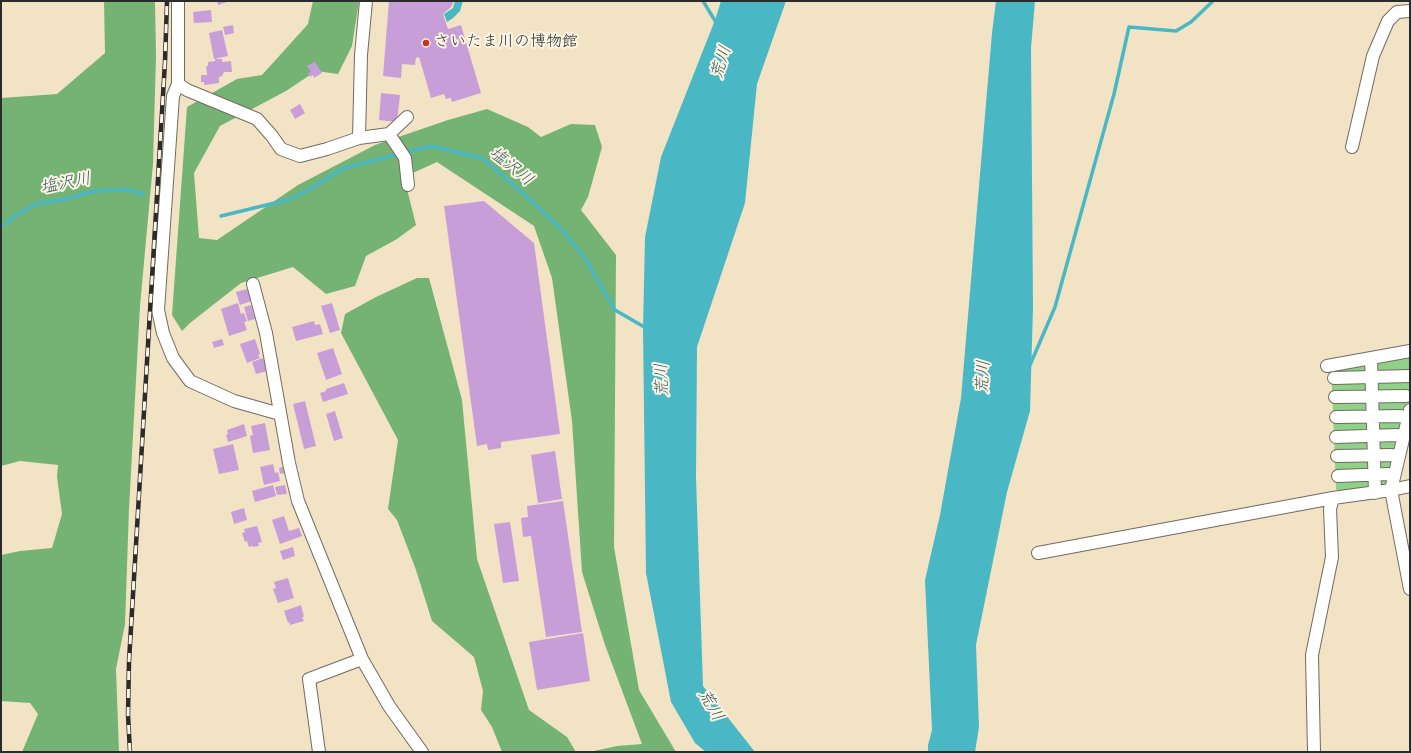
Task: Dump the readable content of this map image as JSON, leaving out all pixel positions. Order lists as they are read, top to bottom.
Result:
{
  "water": ["荒川", "塩沢川"],
  "places": ["さいたま川の博物館"]
}
